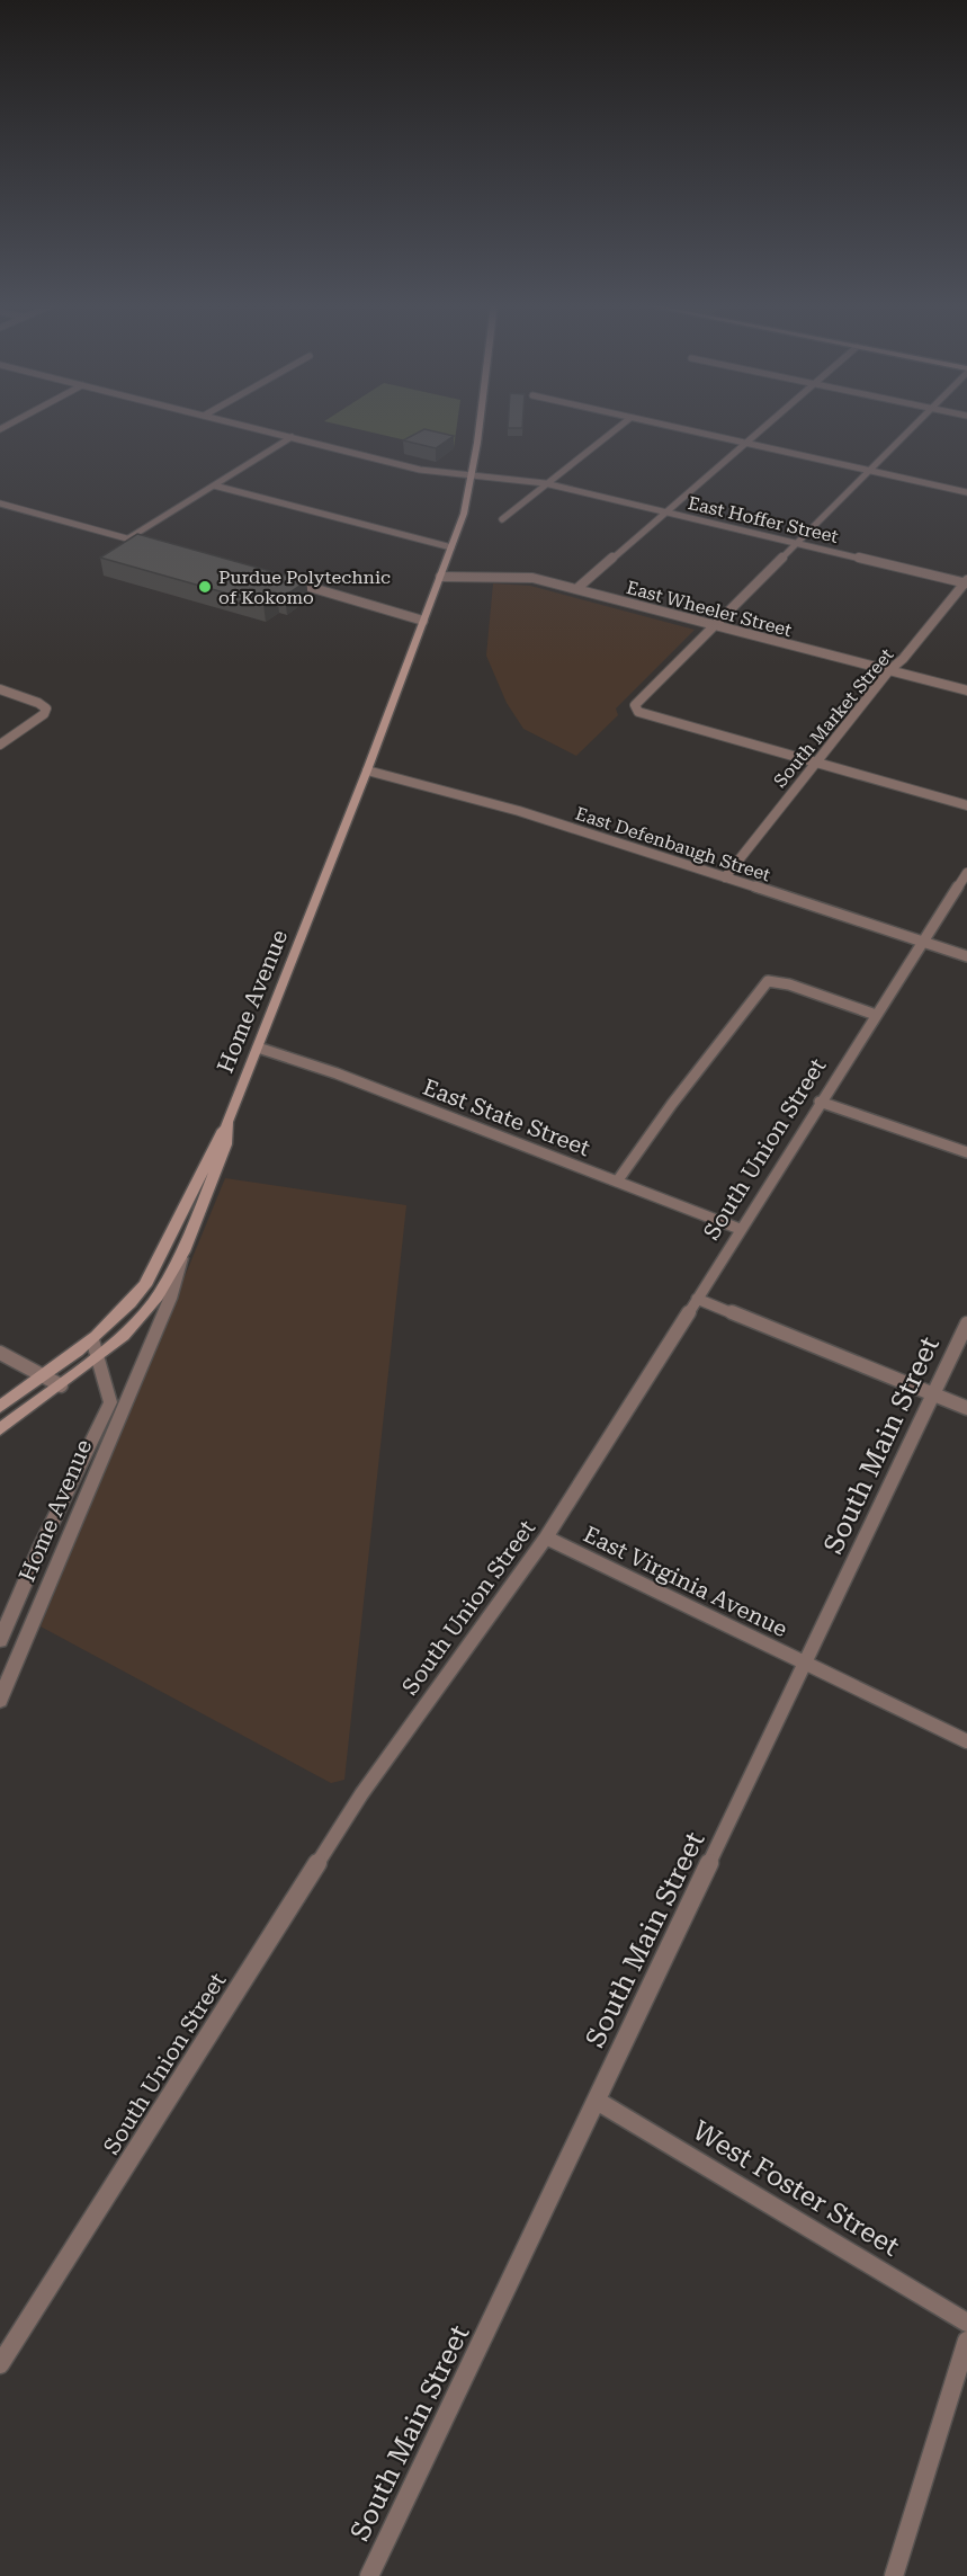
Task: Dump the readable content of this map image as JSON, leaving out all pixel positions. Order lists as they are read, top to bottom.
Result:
{
  "streets": {
    "main road": ["Home Avenue"],
    "street": [
      "East Hoffer Street",
      "East Wheeler Street",
      "South Market Street",
      "East Defenbaugh Street",
      "East State Street",
      "South Union Street",
      "South Main Street",
      "East Virginia Avenue",
      "West Foster Street"
    ]
  },
  "crossings": [
    ["East Hoffer Street", "South Market Street"],
    ["East Hoffer Street", "Home Avenue"],
    ["East Wheeler Street", "South Market Street"],
    ["East Wheeler Street", "Home Avenue"],
    ["South Market Street", "East Defenbaugh Street"],
    ["East Defenbaugh Street", "Home Avenue"],
    ["East Defenbaugh Street", "South Union Street"],
    ["Home Avenue", "East State Street"],
    ["East State Street", "South Union Street"],
    ["South Union Street", "East Virginia Avenue"],
    ["South Main Street", "East Virginia Avenue"],
    ["South Main Street", "West Foster Street"]
  ],
  "places": ["Purdue Polytechnic of Kokomo"]
}
